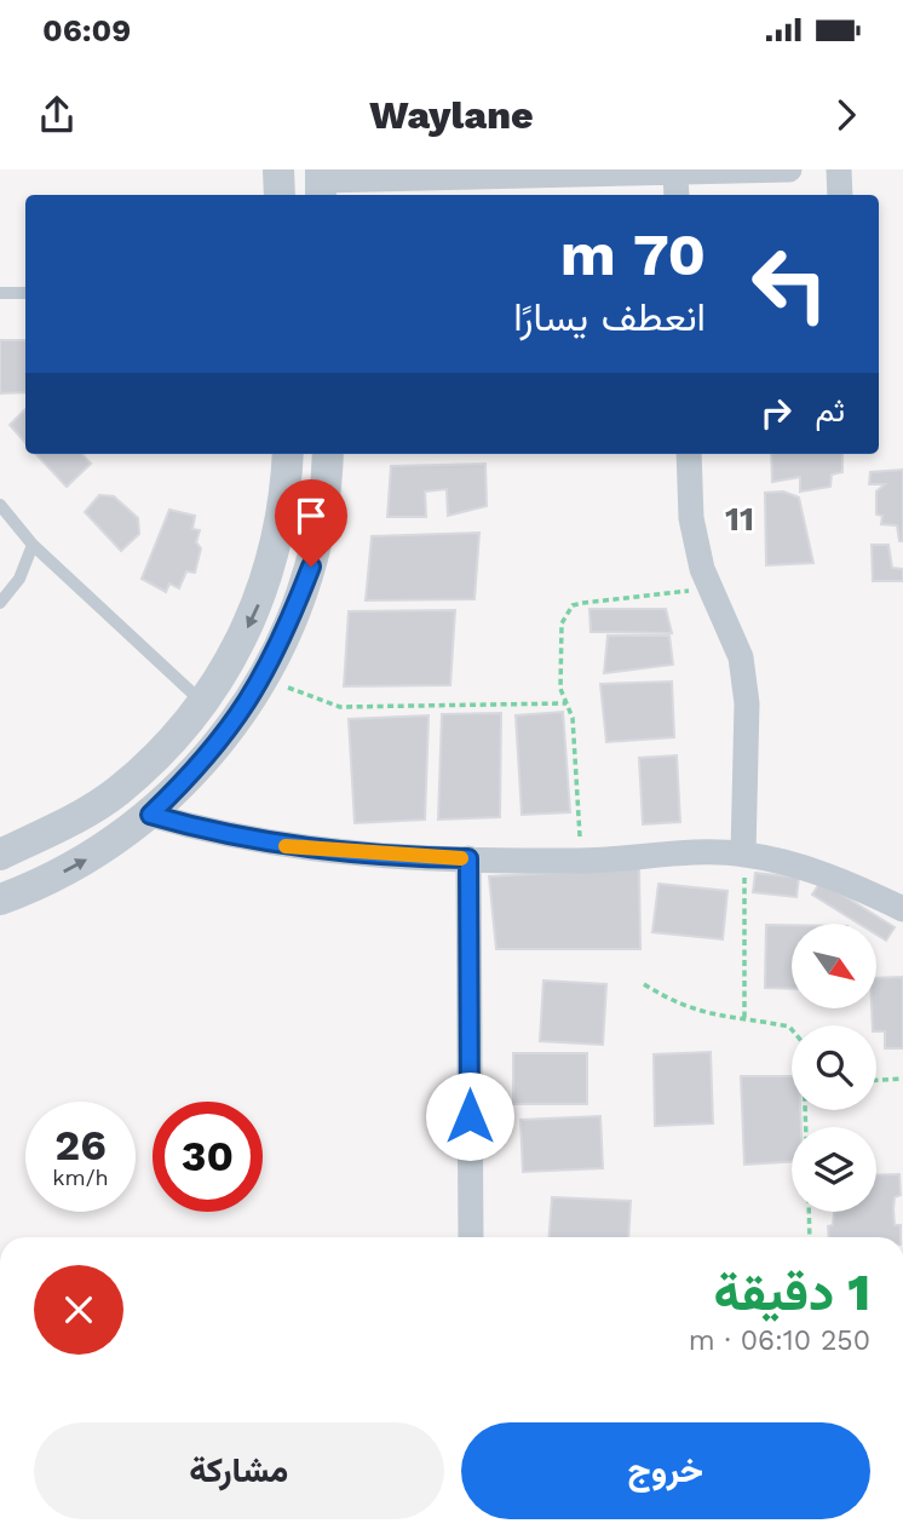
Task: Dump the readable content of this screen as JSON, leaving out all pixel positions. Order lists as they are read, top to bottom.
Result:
{
  "districts": ["11"],
  "north": "bottom right",
  "page": {
    "status": "06:09",
    "header": "Waylane",
    "turn": ["70 m", "انعطف يسارًا"],
    "then": "ثم",
    "speed": "26 km/h",
    "limit": "30",
    "heading": ["1 دقيقة", "250 m · 06:10"],
    "buttons": ["خروج", "مشاركة"]
  }
}
